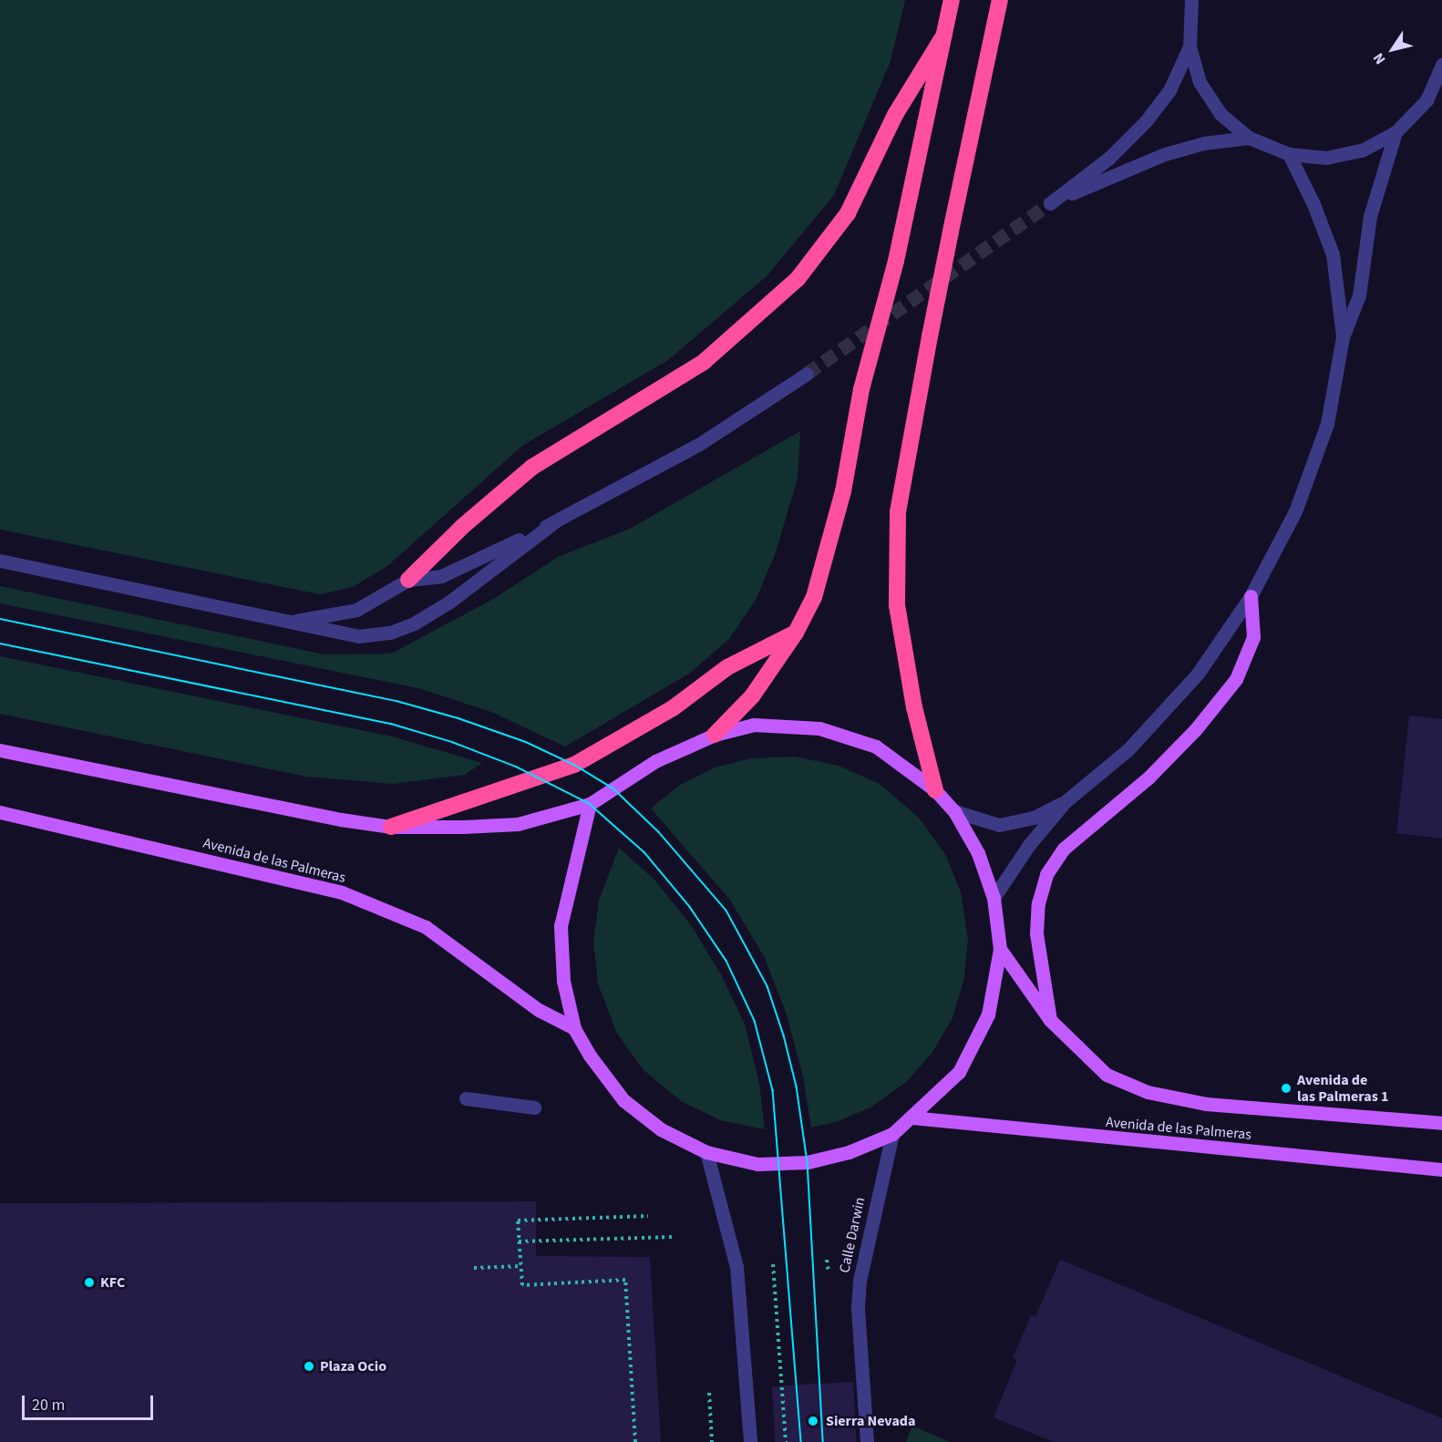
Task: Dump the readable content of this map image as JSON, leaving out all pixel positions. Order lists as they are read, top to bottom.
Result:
{
  "streets": {
    "main road": ["Avenida de las Palmeras"],
    "street": ["Calle Darwin"]
  },
  "places": [
    "Avenida de las Palmeras 1",
    "KFC",
    "Plaza Ocio",
    "Sierra Nevada"
  ],
  "scale_bar": "20 m",
  "north": "bottom left"
}
